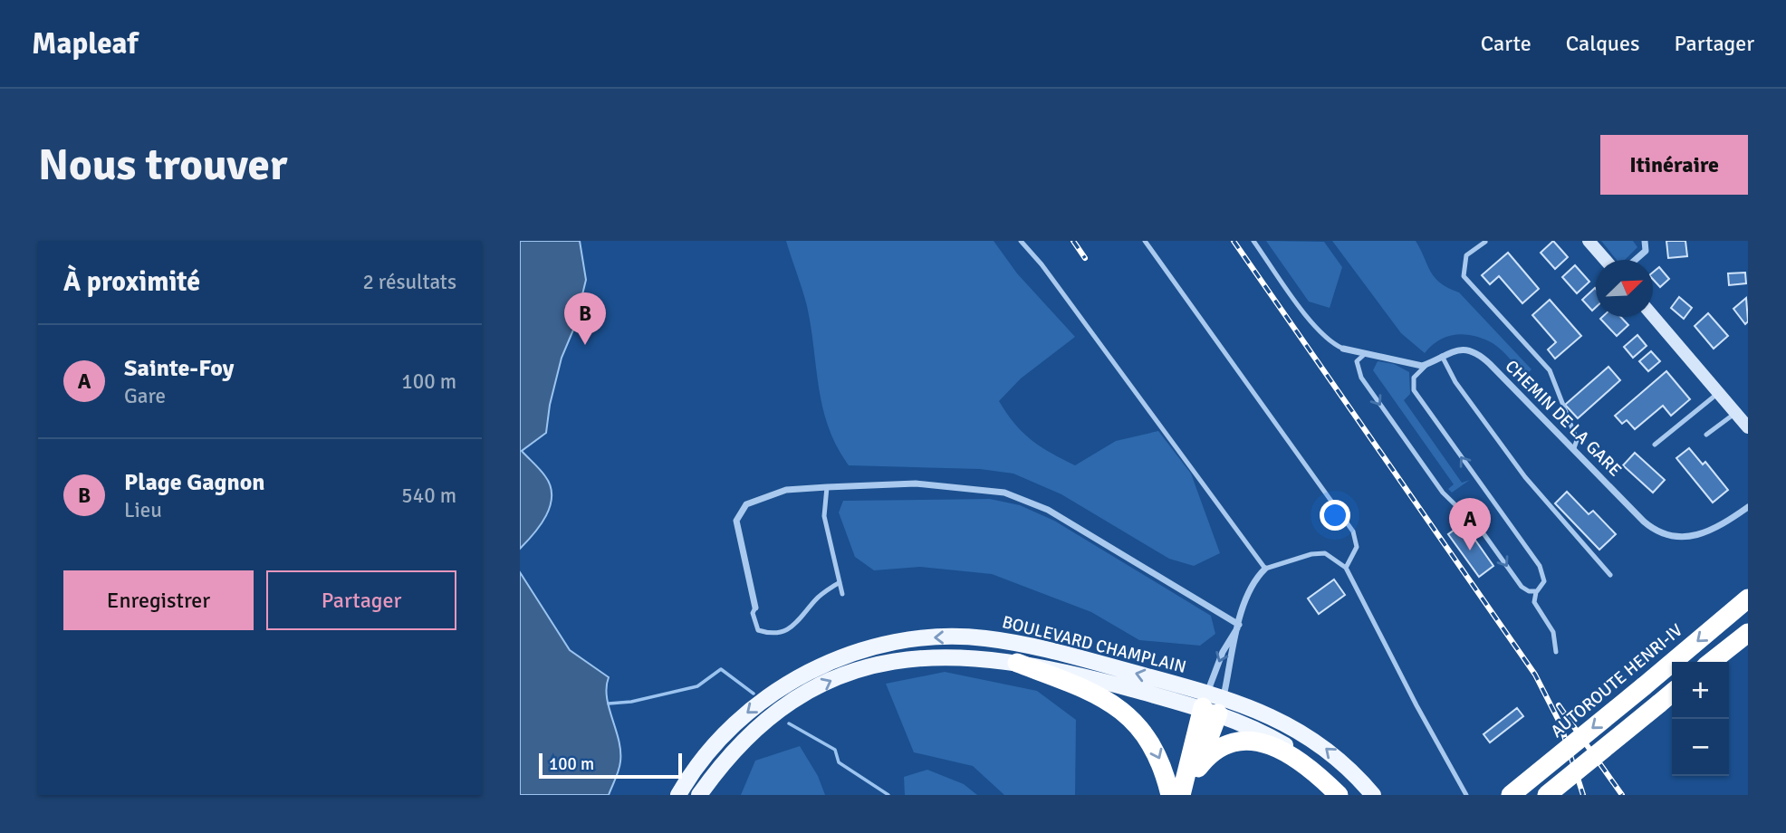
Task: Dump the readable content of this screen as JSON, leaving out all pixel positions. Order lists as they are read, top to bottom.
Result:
{
  "streets": {
    "highway": ["AUTOROUTE HENRI-IV"],
    "main road": ["BOULEVARD CHAMPLAIN"],
    "street": ["CHEMIN DE LA GARE"]
  },
  "scale_bar": "100 m",
  "north": "top right",
  "page": {
    "header": "Mapleaf",
    "nav": ["Carte", "Calques", "Partager"],
    "buttons": [
      "Itinéraire",
      ["Enregistrer", "Partager"]
    ],
    "title": "Nous trouver",
    "heading": ["À proximité", "2 résultats"],
    "pins": ["B", "A"],
    "list": [
      {
        "mark": "A",
        "name": "Sainte-Foy",
        "note": "Gare",
        "value": "100 m"
      },
      {
        "mark": "B",
        "name": "Plage Gagnon",
        "note": "Lieu",
        "value": "540 m"
      }
    ],
    "map_buttons": ["+", "−"],
    "scale": "100 m"
  }
}
